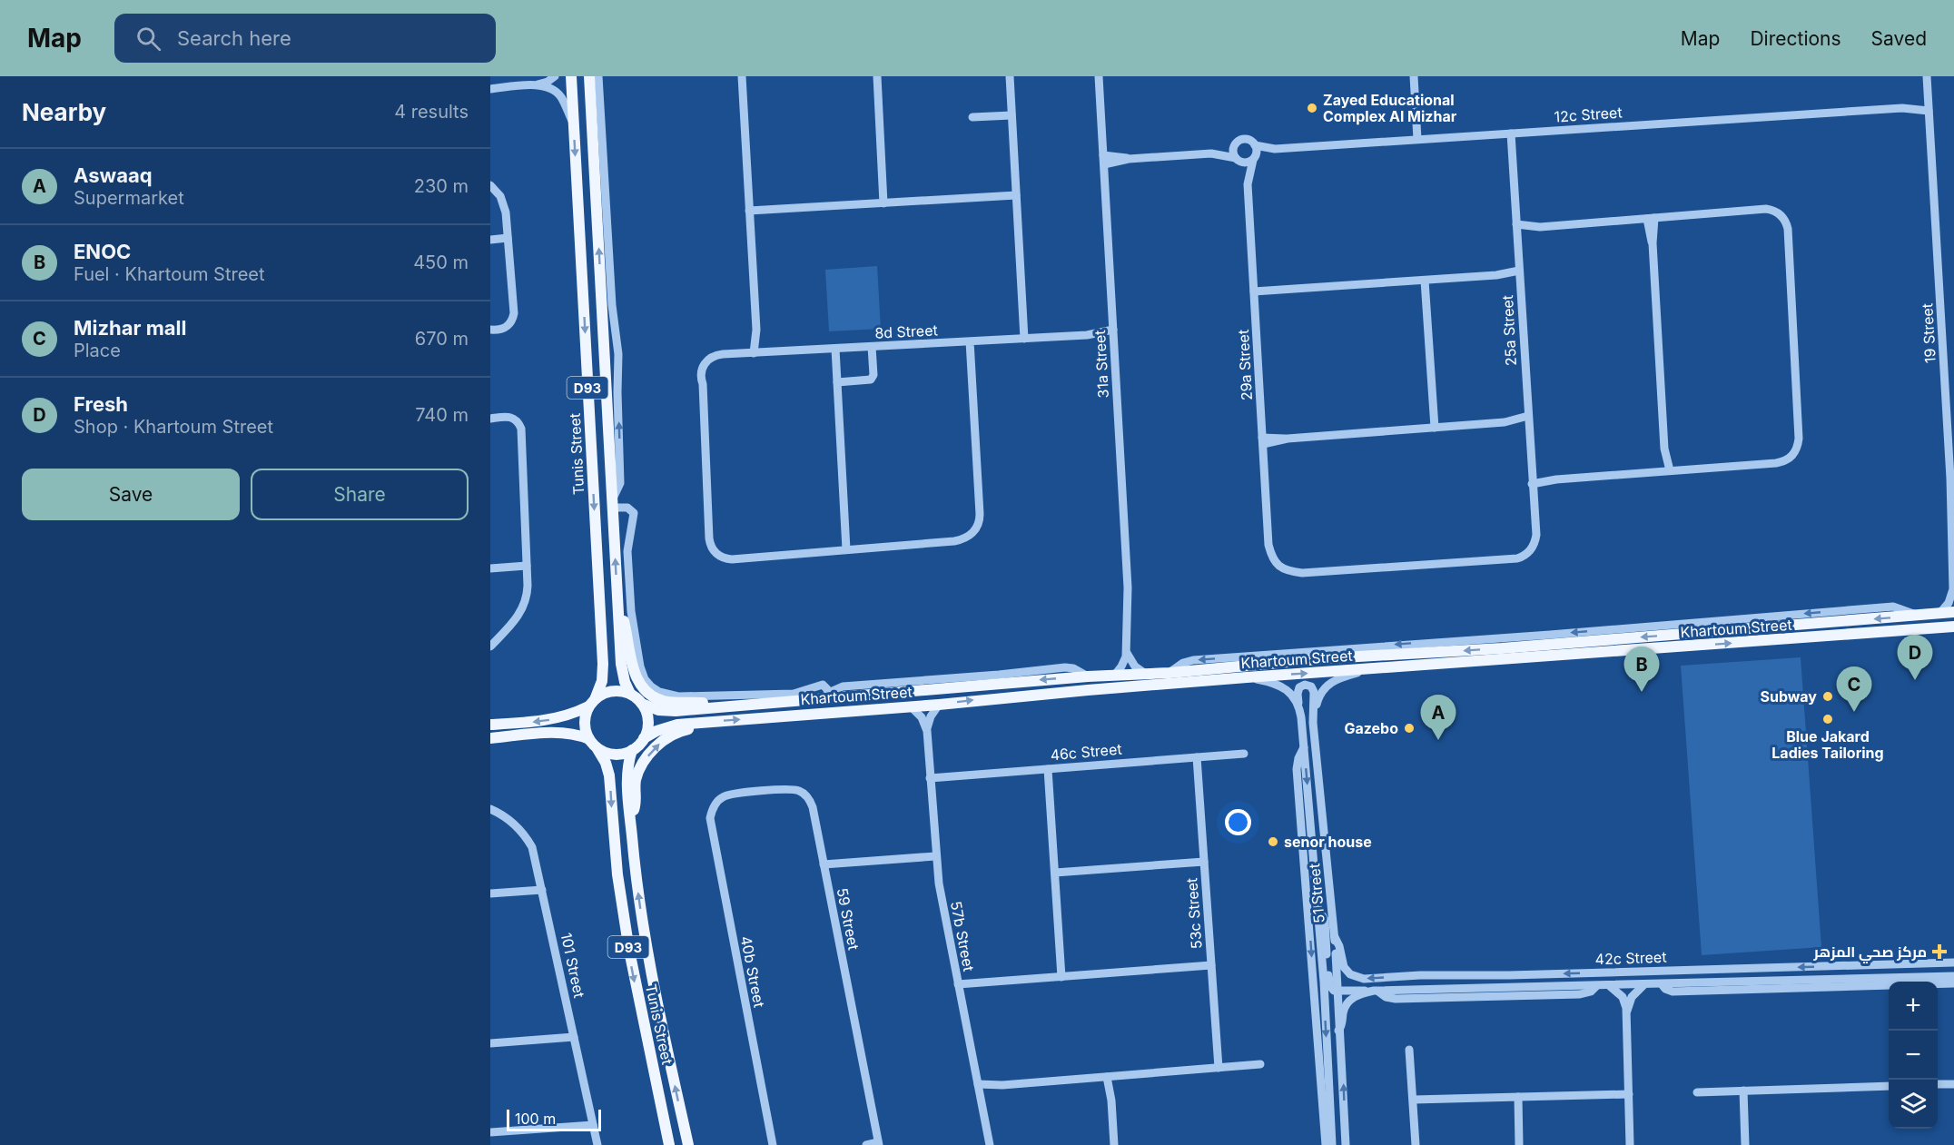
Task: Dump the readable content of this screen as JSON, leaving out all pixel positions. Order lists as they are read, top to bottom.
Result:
{
  "streets": {
    "main road": ["D93", "Tunis Street", "Khartoum Street"],
    "street": [
      "12c Street",
      "25a Street",
      "8d Street",
      "19 Street",
      "31a Street",
      "29a Street",
      "46c Street",
      "51 Street",
      "53c Street",
      "59 Street",
      "57b Street",
      "42c Street",
      "101 Street",
      "40b Street"
    ]
  },
  "crossings": [
    ["12c Street", "25a Street"],
    ["12c Street", "19 Street"],
    ["12c Street", "29a Street"],
    ["25a Street", "29a Street"],
    ["8d Street", "31a Street"],
    ["19 Street", "Khartoum Street"],
    ["31a Street", "Khartoum Street"],
    ["D93", "Tunis Street"],
    ["D93", "Khartoum Street"],
    ["Tunis Street", "Khartoum Street"],
    ["Khartoum Street", "51 Street"],
    ["Khartoum Street", "57b Street"],
    ["46c Street", "53c Street"],
    ["46c Street", "57b Street"],
    ["51 Street", "42c Street"],
    ["59 Street", "40b Street"]
  ],
  "places": {
    "other": [
      "Zayed Educational Complex Al Mizhar",
      "Subway",
      "Blue Jakard Ladies Tailoring",
      "Gazebo",
      "senor house"
    ],
    "health": ["مركز صحي المزهر"]
  },
  "scale_bar": "100 m",
  "page": {
    "header": "Map",
    "search": "Search here",
    "nav": ["Map", "Directions", "Saved"],
    "heading": ["Nearby", "4 results"],
    "list": [
      {
        "mark": "A",
        "name": "Aswaaq",
        "note": "Supermarket",
        "value": "230 m"
      },
      {
        "mark": "B",
        "name": "ENOC",
        "note": "Fuel · Khartoum Street",
        "value": "450 m"
      },
      {
        "mark": "C",
        "name": "Mizhar mall",
        "note": "Place",
        "value": "670 m"
      },
      {
        "mark": "D",
        "name": "Fresh",
        "note": "Shop · Khartoum Street",
        "value": "740 m"
      }
    ],
    "buttons": ["Save", "Share"],
    "pins": [
      "D",
      "B",
      "C",
      "A"
    ],
    "map_buttons": ["+", "−"],
    "scale": "100 m"
  }
}
